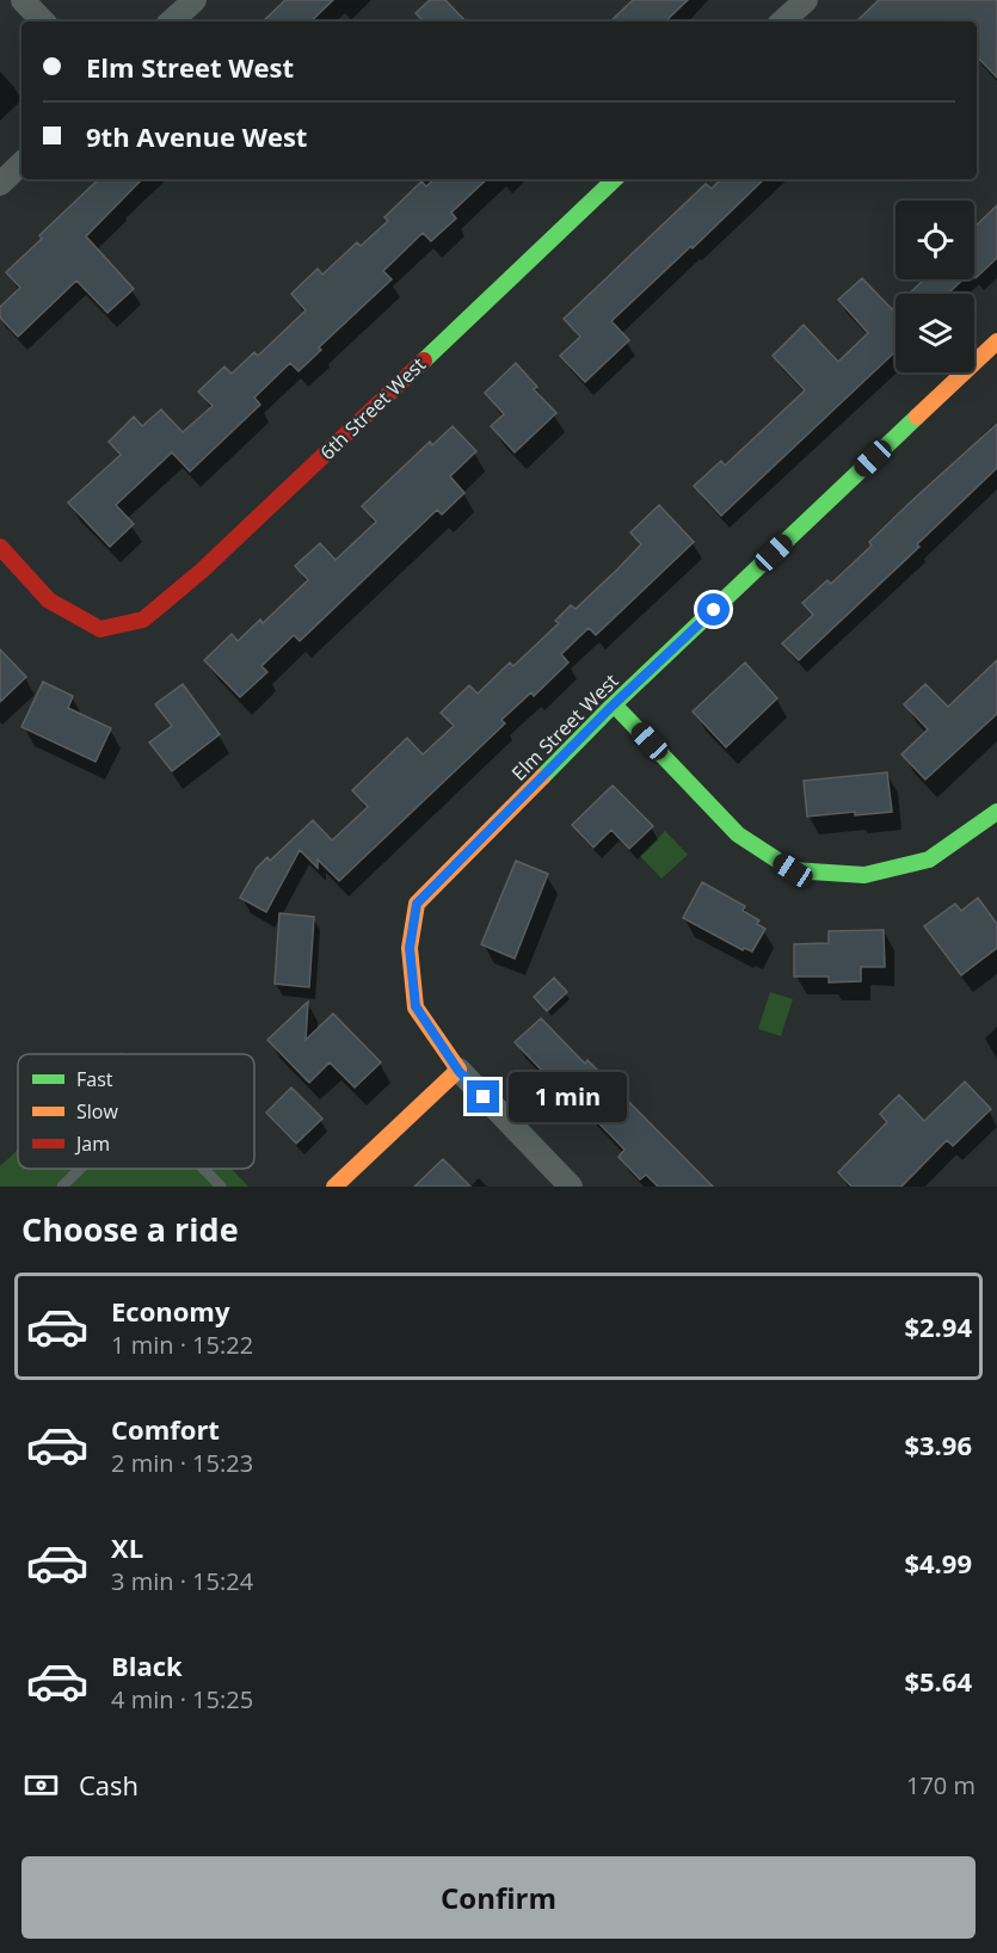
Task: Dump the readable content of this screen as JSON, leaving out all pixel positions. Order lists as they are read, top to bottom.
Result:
{
  "streets": {
    "street": ["6th Street West", "Elm Street West"]
  },
  "legend": ["Fast", "Slow", "Jam"],
  "page": {
    "banner": ["Elm Street West", "9th Avenue West"],
    "bubble": "1 min",
    "heading": "Choose a ride",
    "list": [
      {
        "name": "Economy",
        "note": "1 min · 15:22",
        "value": "$2.94"
      },
      {
        "name": "Comfort",
        "note": "2 min · 15:23",
        "value": "$3.96"
      },
      {
        "name": "XL",
        "note": "3 min · 15:24",
        "value": "$4.99"
      },
      {
        "name": "Black",
        "note": "4 min · 15:25",
        "value": "$5.64"
      }
    ],
    "pay": ["Cash", "170 m"],
    "buttons": "Confirm"
  }
}
